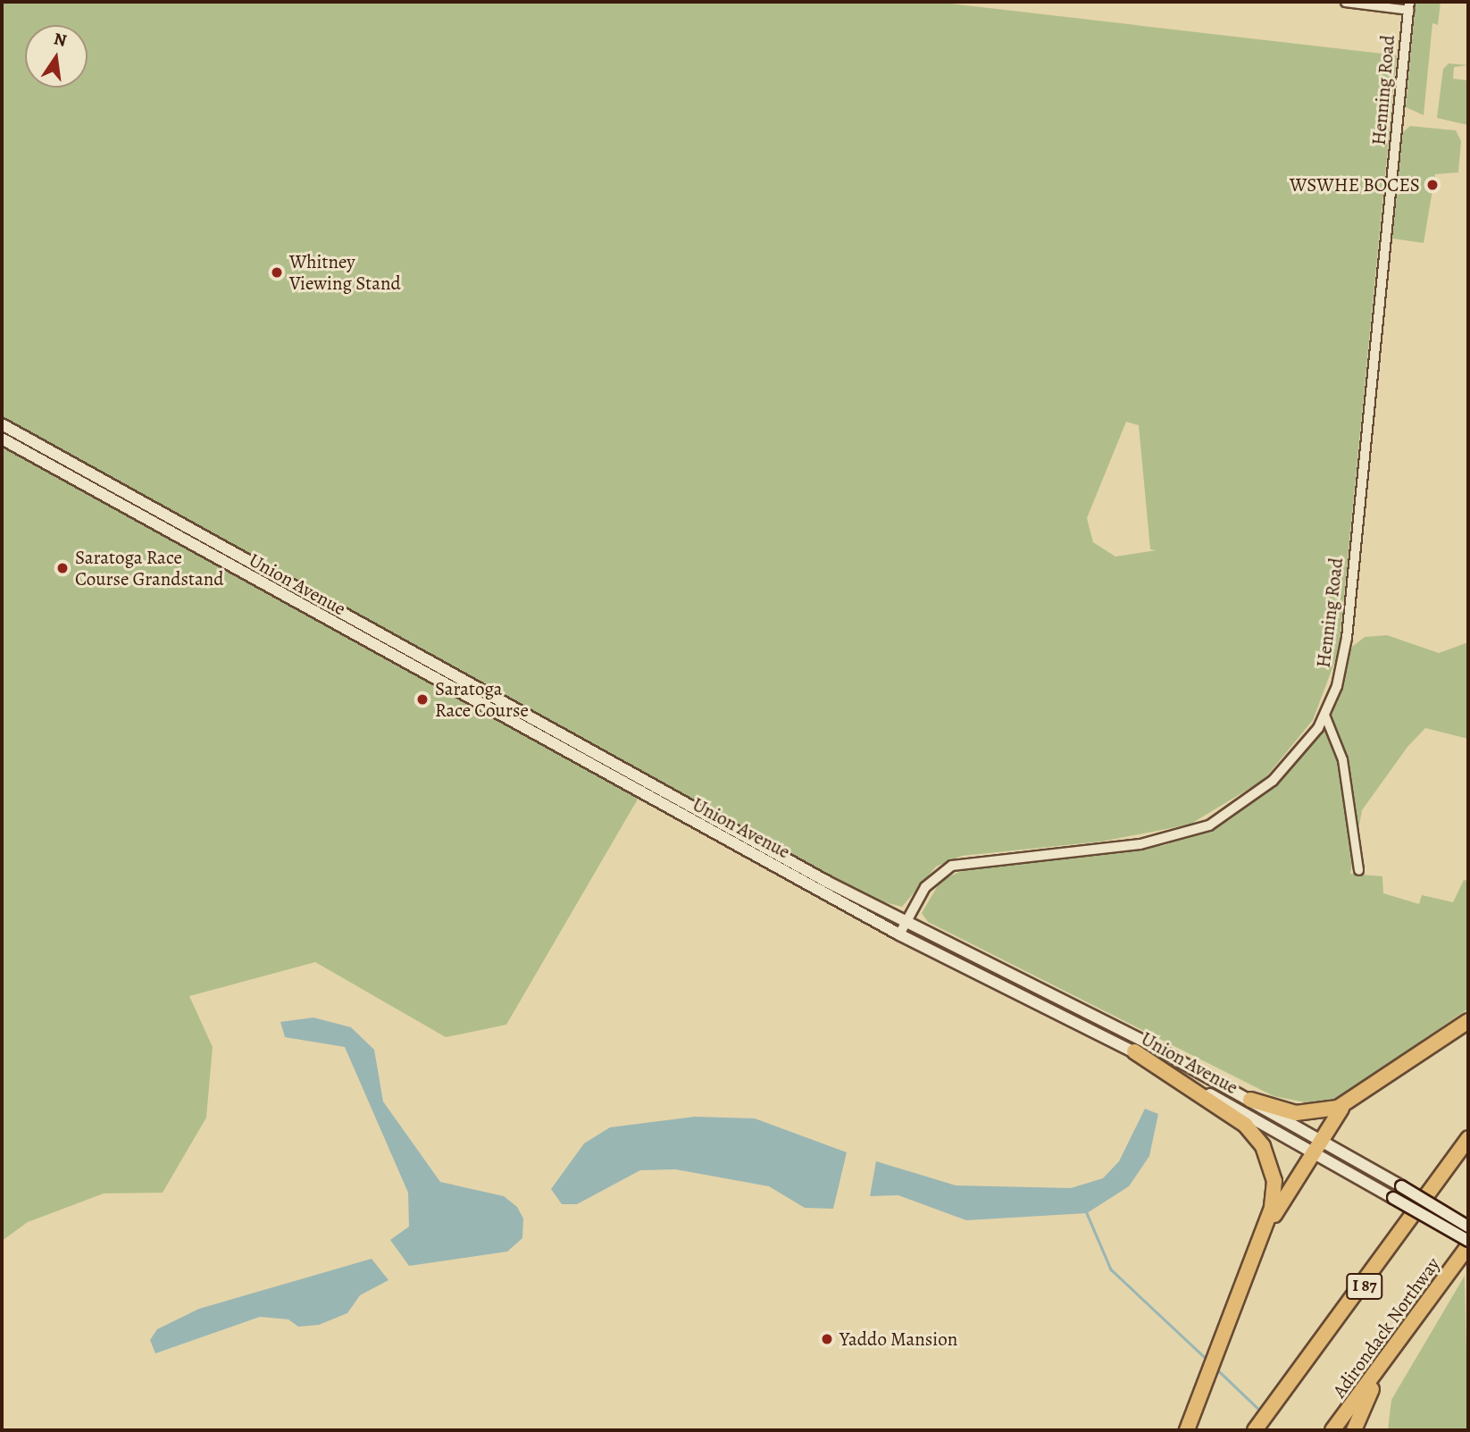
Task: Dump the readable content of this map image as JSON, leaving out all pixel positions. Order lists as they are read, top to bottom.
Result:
{
  "streets": {
    "highway": ["I 87", "Adirondack Northway"],
    "main road": ["Union Avenue"],
    "street": ["Henning Road"]
  },
  "crossings": [
    ["Henning Road", "Union Avenue"]
  ],
  "places": [
    "WSWHE BOCES",
    "Whitney Viewing Stand",
    "Saratoga Race Course Grandstand",
    "Saratoga Race Course",
    "Yaddo Mansion"
  ],
  "north": "top"
}
